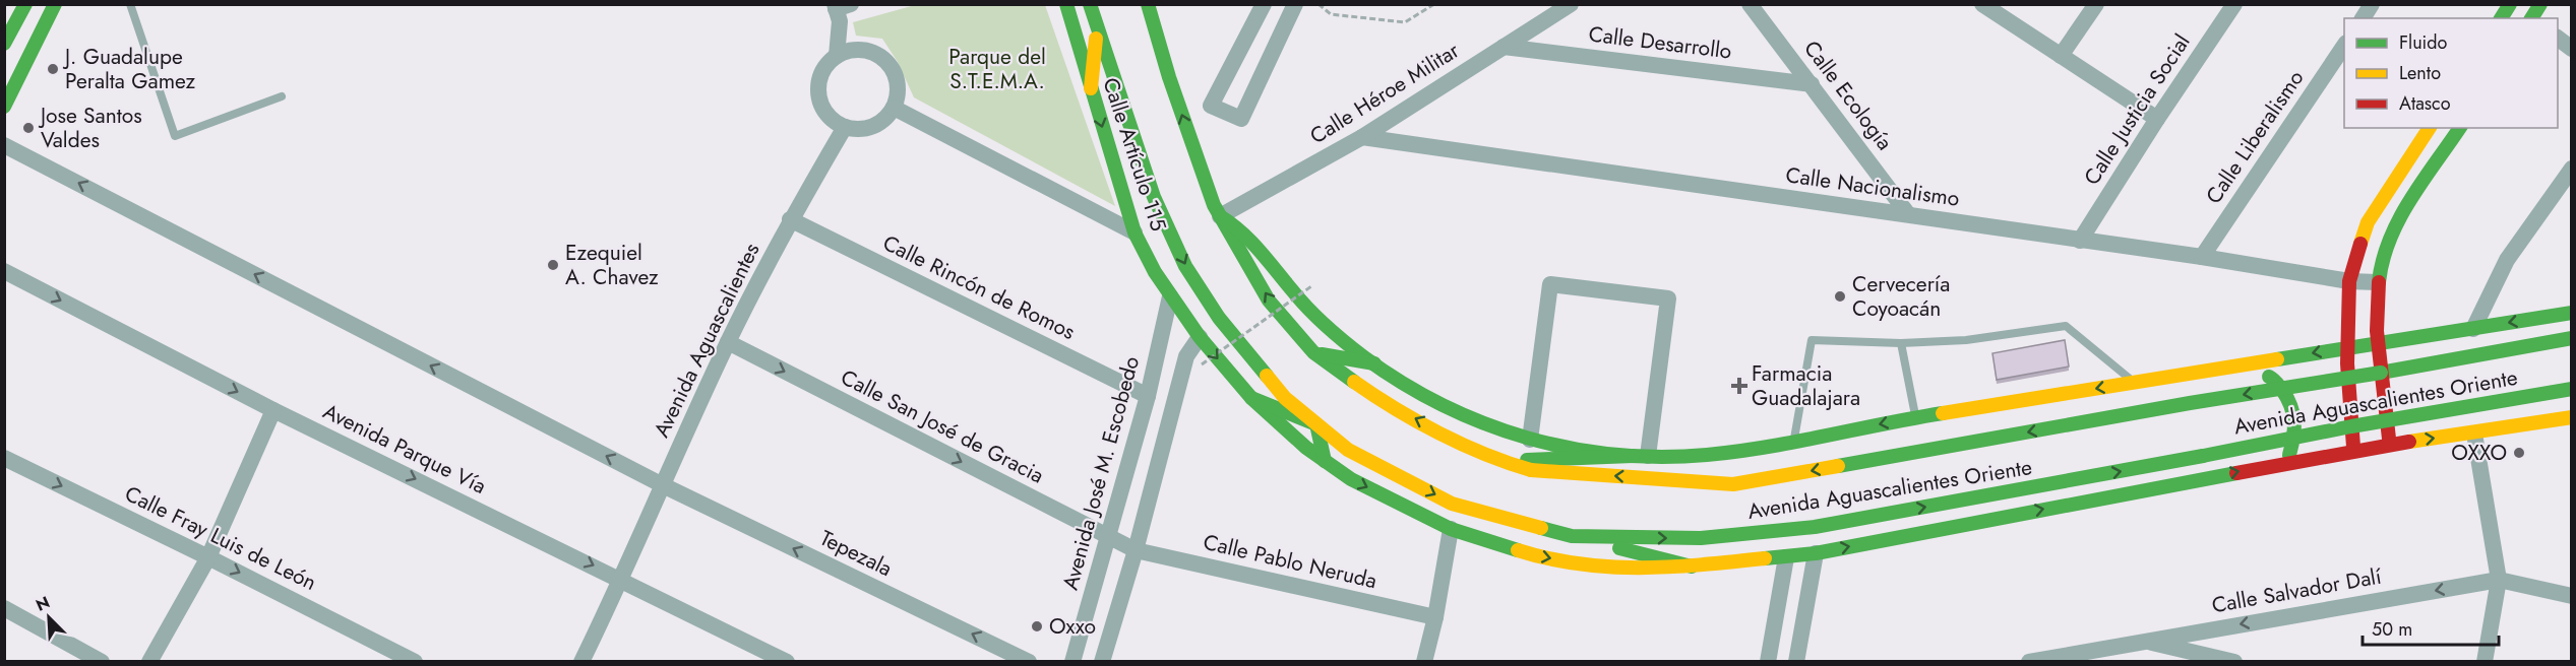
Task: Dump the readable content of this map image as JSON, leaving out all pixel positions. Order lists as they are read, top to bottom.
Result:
{
  "streets": {
    "street": [
      "Calle Desarrollo",
      "Calle Héroe Militar",
      "Calle Ecología",
      "Calle Justicia Social",
      "Calle Liberalismo",
      "Calle Artículo 115",
      "Calle Nacionalismo",
      "Calle Rincón de Romos",
      "Avenida Aguascalientes",
      "Avenida Aguascalientes Oriente",
      "Calle San José de Gracia",
      "Avenida Parque Vía",
      "Avenida José M. Escobedo",
      "Calle Fray Luis de León",
      "Tepezala",
      "Calle Pablo Neruda",
      "Calle Salvador Dalí"
    ]
  },
  "crossings": [
    ["Calle Desarrollo", "Calle Héroe Militar"],
    ["Calle Desarrollo", "Calle Ecología"],
    ["Calle Héroe Militar", "Calle Nacionalismo"],
    ["Calle Héroe Militar", "Avenida Aguascalientes Oriente"],
    ["Calle Ecología", "Calle Nacionalismo"],
    ["Calle Justicia Social", "Calle Nacionalismo"],
    ["Calle Liberalismo", "Calle Nacionalismo"],
    ["Calle Artículo 115", "Avenida Aguascalientes Oriente"],
    ["Calle Artículo 115", "Avenida José M. Escobedo"],
    ["Calle Rincón de Romos", "Avenida Aguascalientes"],
    ["Calle Rincón de Romos", "Avenida José M. Escobedo"],
    ["Avenida Aguascalientes", "Calle San José de Gracia"],
    ["Avenida Aguascalientes", "Avenida Parque Vía"],
    ["Avenida Aguascalientes", "Tepezala"],
    ["Calle San José de Gracia", "Avenida José M. Escobedo"],
    ["Calle San José de Gracia", "Calle Pablo Neruda"]
  ],
  "one_way": [
    "Calle San José de Gracia",
    "Calle Fray Luis de León",
    "Tepezala",
    "Calle Salvador Dalí"
  ],
  "parks": ["Parque del S.T.E.M.A."],
  "places": {
    "other": [
      "J. Guadalupe Peralta Gamez",
      "Jose Santos Valdes",
      "Ezequiel A. Chavez",
      "Cervecería Coyoacán",
      "OXXO",
      "Oxxo"
    ],
    "health": ["Farmacia Guadalajara"]
  },
  "legend": ["Fluido", "Lento", "Atasco"],
  "scale_bar": "50 m",
  "north": "top left"
}
